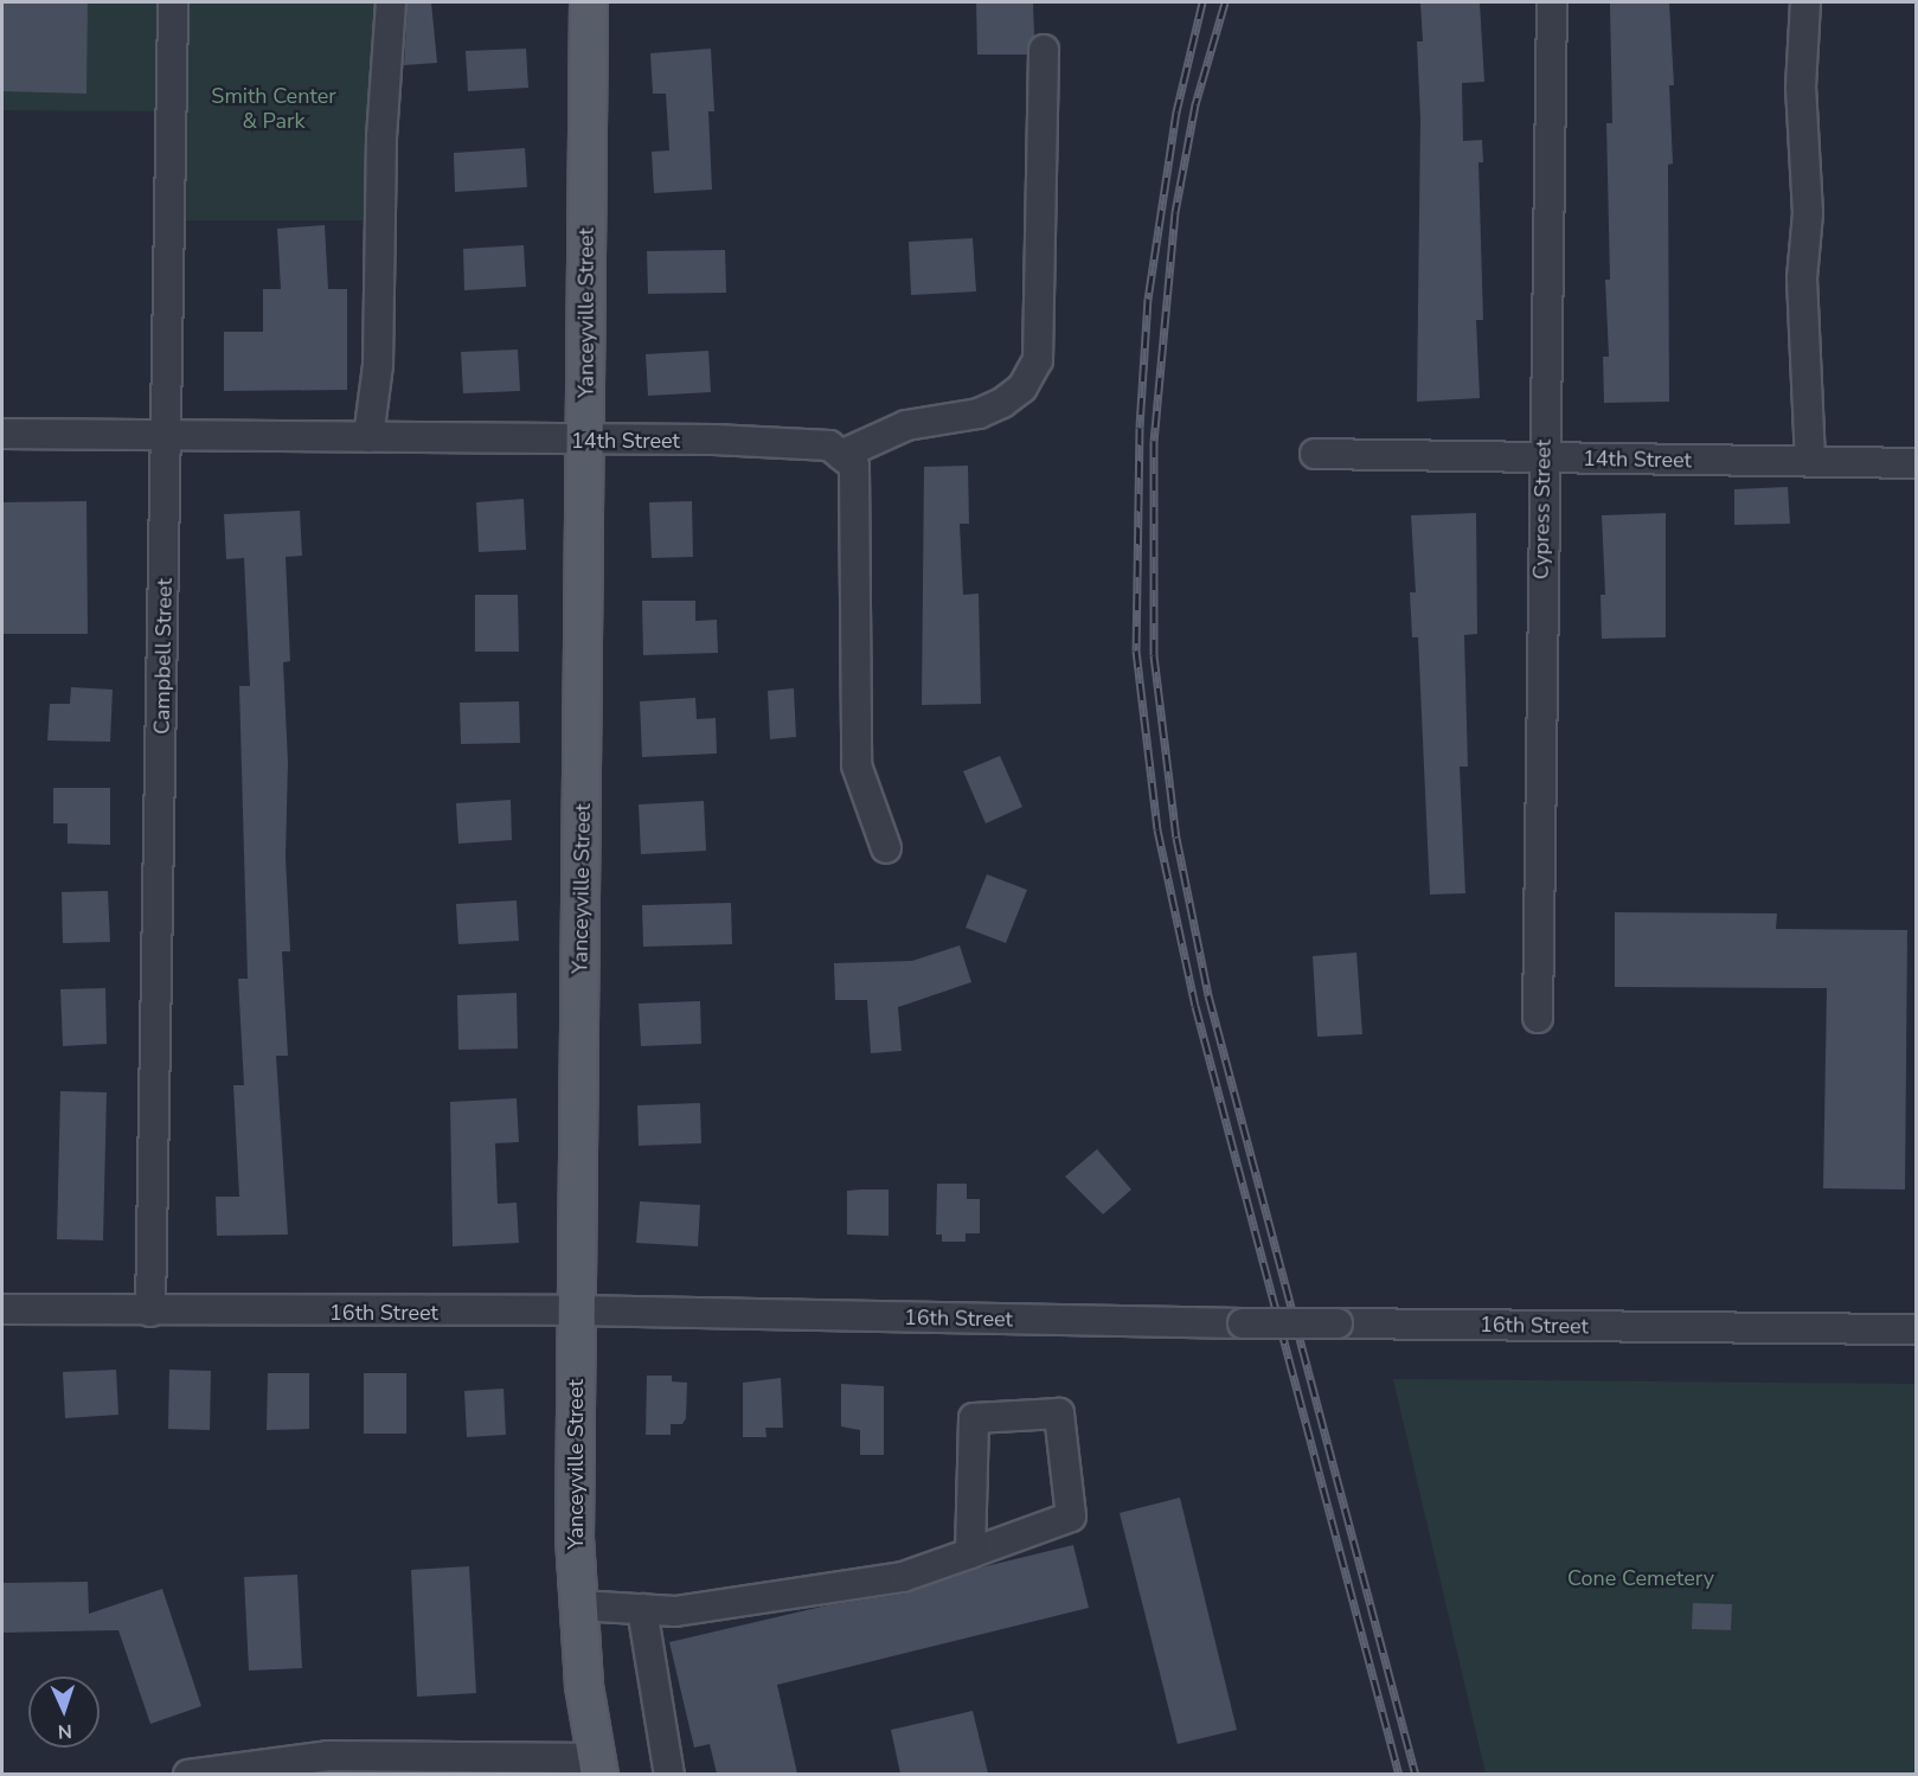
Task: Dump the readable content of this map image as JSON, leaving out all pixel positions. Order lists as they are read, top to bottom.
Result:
{
  "streets": {
    "main road": ["Yanceyville Street"],
    "street": [
      "14th Street",
      "Cypress Street",
      "Campbell Street",
      "16th Street"
    ]
  },
  "crossings": [
    ["Yanceyville Street", "14th Street"],
    ["Yanceyville Street", "16th Street"],
    ["14th Street", "Cypress Street"],
    ["14th Street", "Campbell Street"],
    ["Campbell Street", "16th Street"]
  ],
  "parks": ["Smith Center & Park", "Cone Cemetery"],
  "north": "bottom"
}
